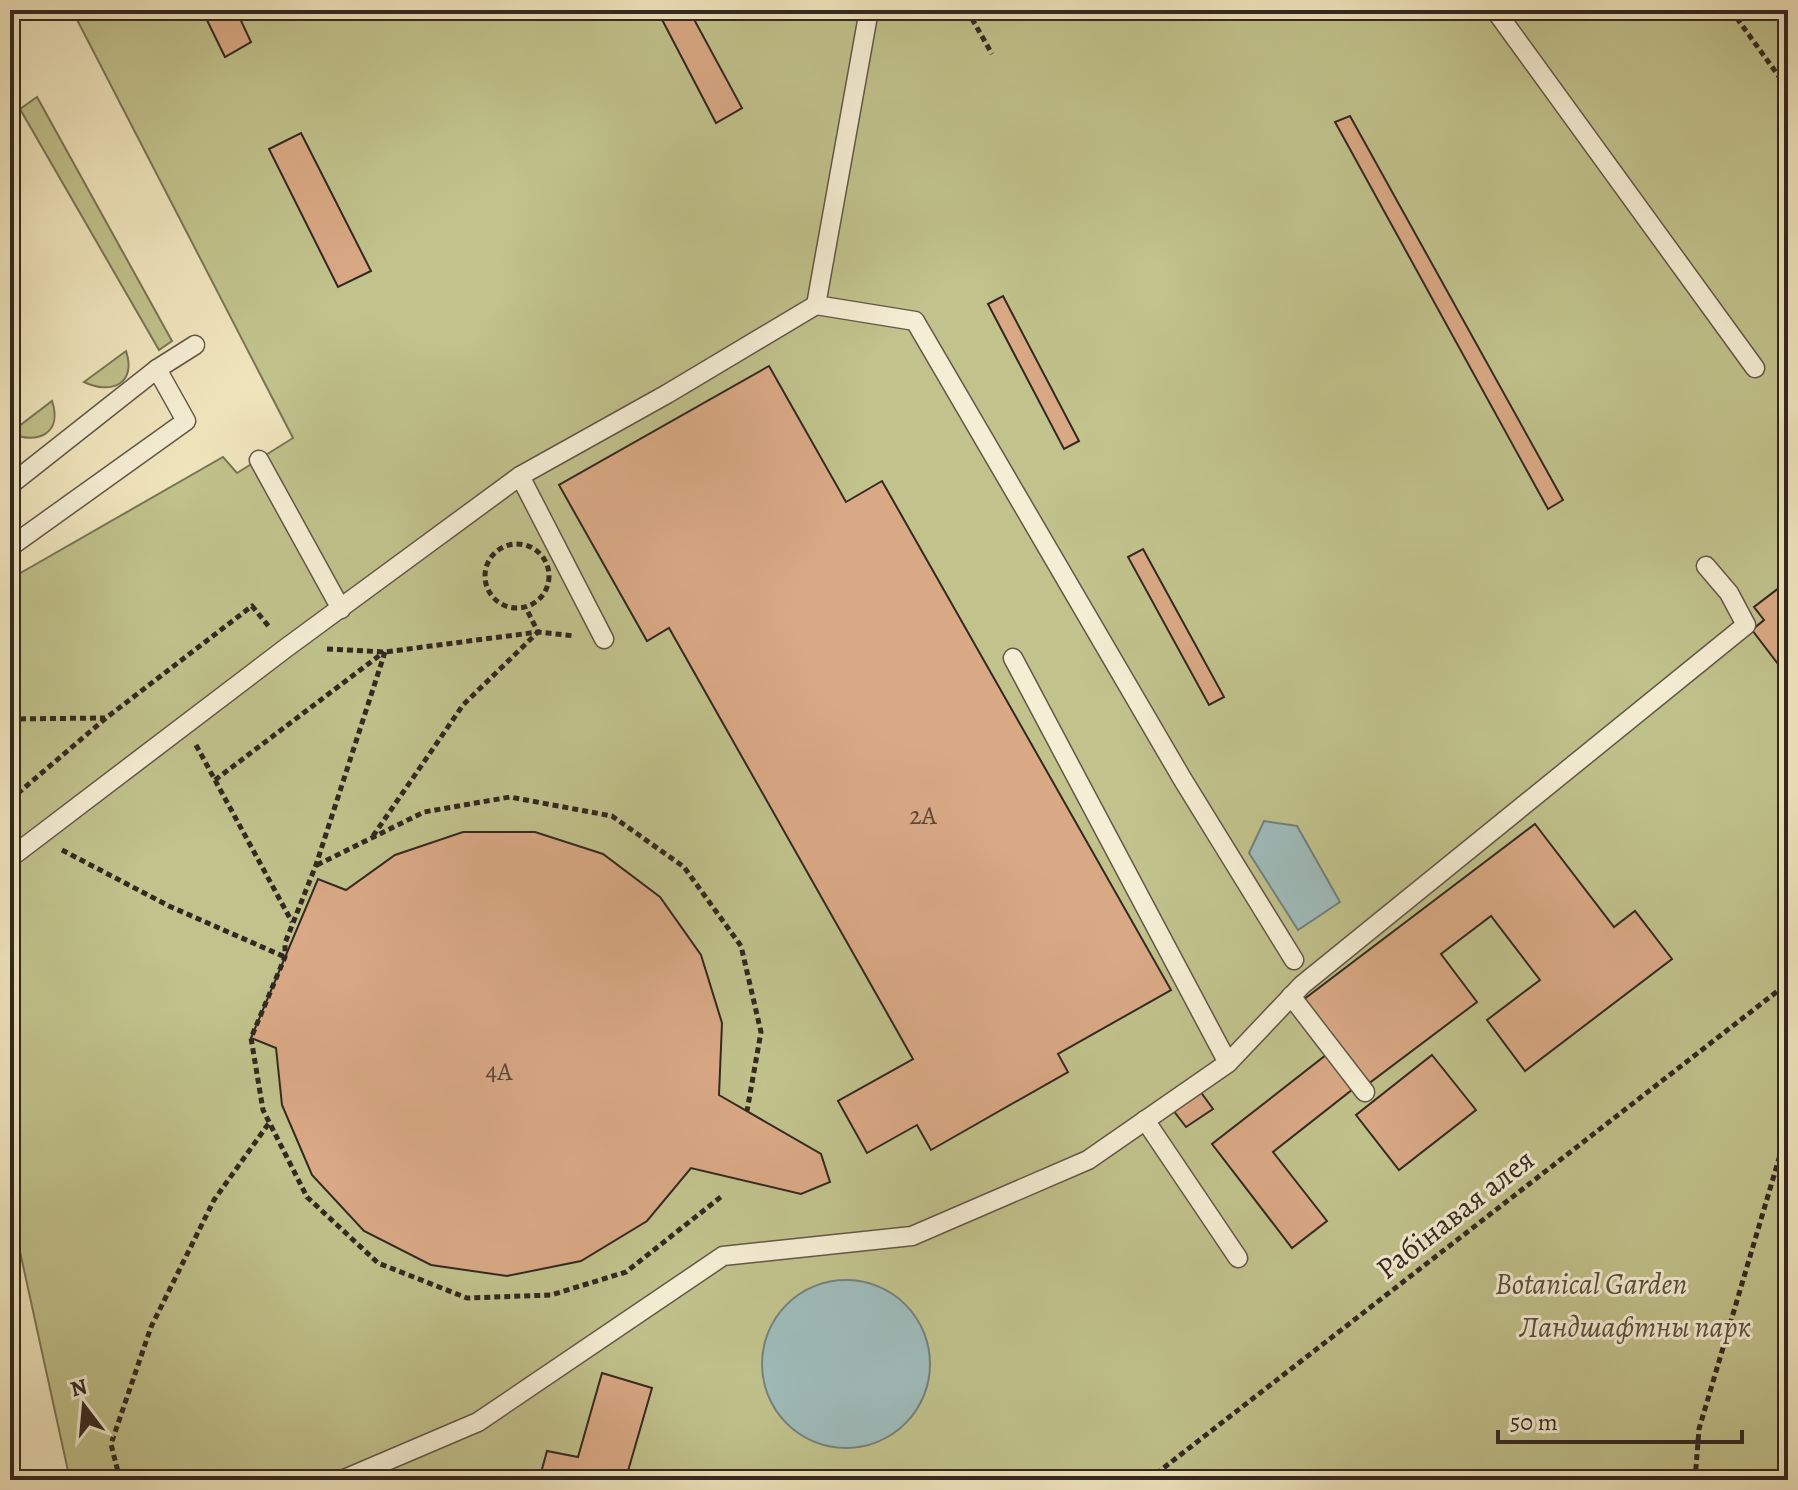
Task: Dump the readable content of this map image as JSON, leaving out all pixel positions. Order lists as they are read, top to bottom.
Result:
{
  "streets": {
    "path": ["Рабінавая алея"]
  },
  "parks": ["Botanical Garden", "Ландшафтны парк"],
  "house_numbers": ["2А", "4А"],
  "scale_bar": "50 m",
  "north": "top"
}
